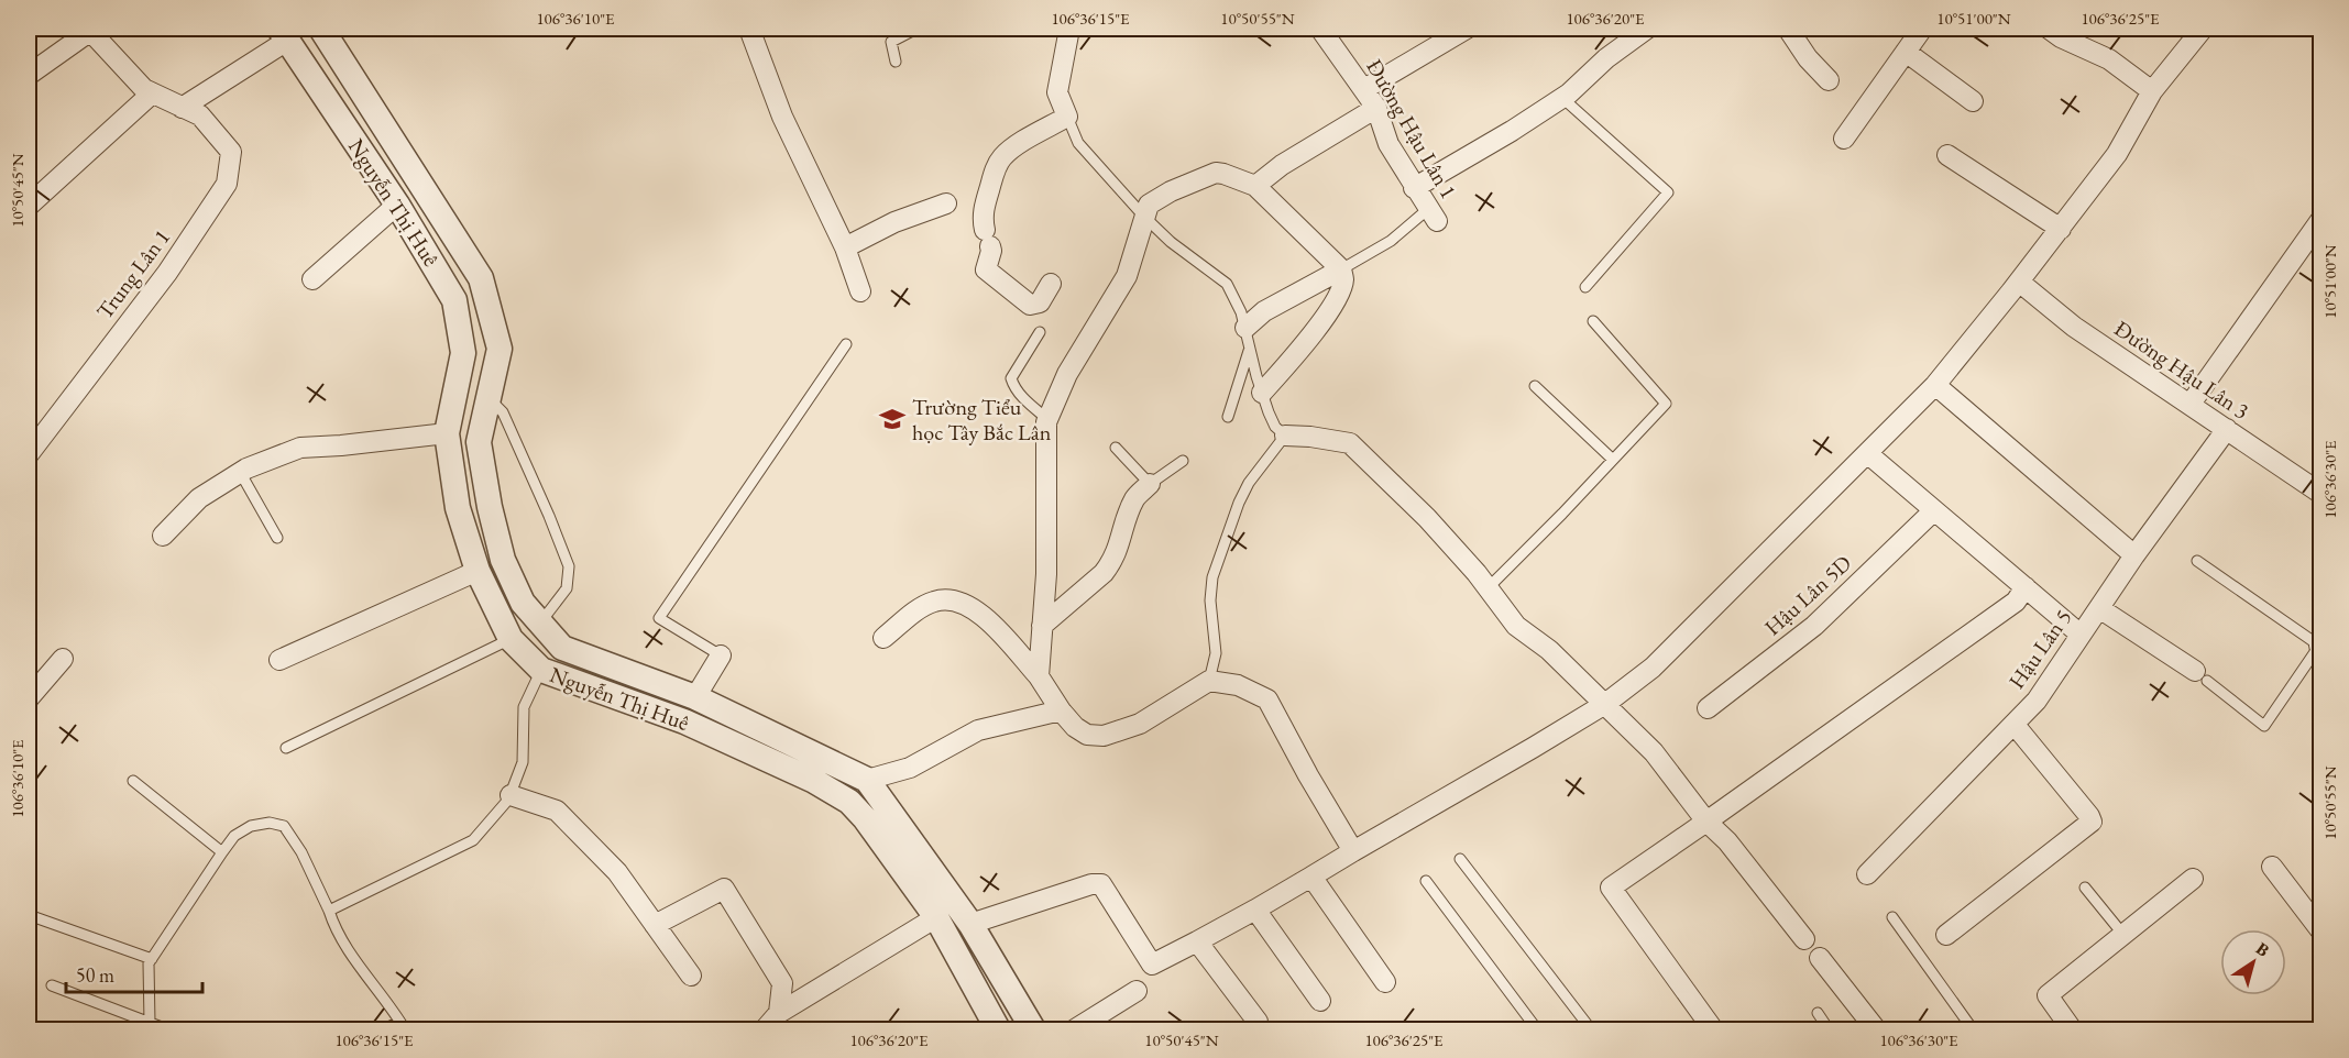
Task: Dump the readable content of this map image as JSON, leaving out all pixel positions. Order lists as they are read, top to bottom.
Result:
{
  "streets": {
    "street": [
      "Đường Hậu Lân 1",
      "Nguyễn Thị Huê",
      "Trung Lân 1",
      "Đường Hậu Lân 3",
      "Hậu Lân 5D",
      "Hậu Lân 5"
    ]
  },
  "crossings": [
    ["Đường Hậu Lân 3", "Hậu Lân 5"]
  ],
  "places": {
    "school or university": ["Trường Tiểu học Tây Bắc Lân"]
  },
  "scale_bar": "50 m",
  "north": "top right",
  "coordinates": [
    "106°36'10\"E",
    "106°36'15\"E",
    "10°50'55\"N",
    "106°36'20\"E",
    "10°51'00\"N",
    "106°36'25\"E",
    "10°50'45\"N",
    "106°36'30\"E"
  ]
}
